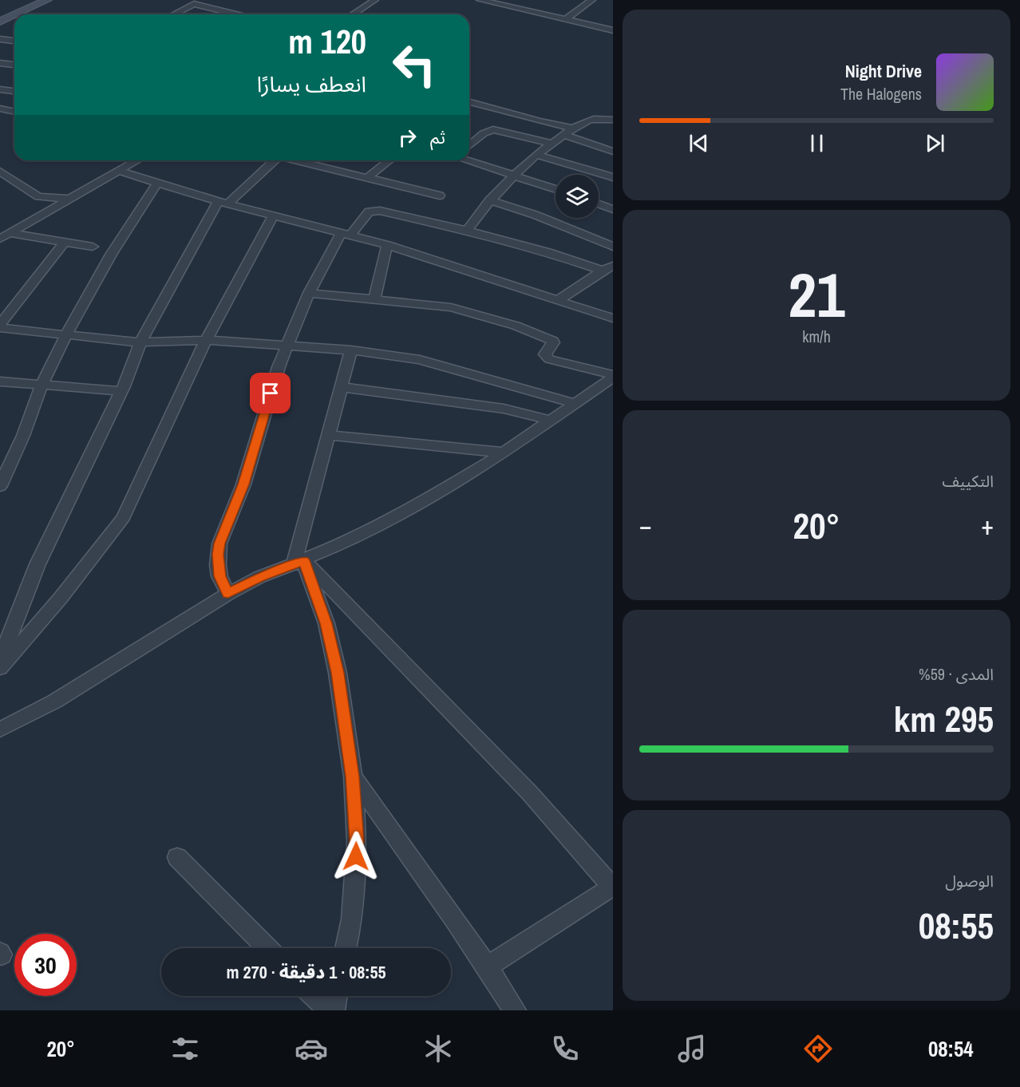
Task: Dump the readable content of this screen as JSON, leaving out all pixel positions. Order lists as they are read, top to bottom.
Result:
{
  "page": {
    "turn": ["120 m", "انعطف يسارًا"],
    "song": ["Night Drive", "The Halogens"],
    "then": "ثم",
    "tile": [
      ["21", "km/h"],
      "التكييف",
      ["المدى · 59%", "295 km"],
      ["الوصول", "08:55"]
    ],
    "heat": ["−", "20°", "+"],
    "limit": "30",
    "trip": "08:55 · 1 دقيقة · 270 m",
    "tabs": ["08:54", "20°"]
  }
}
